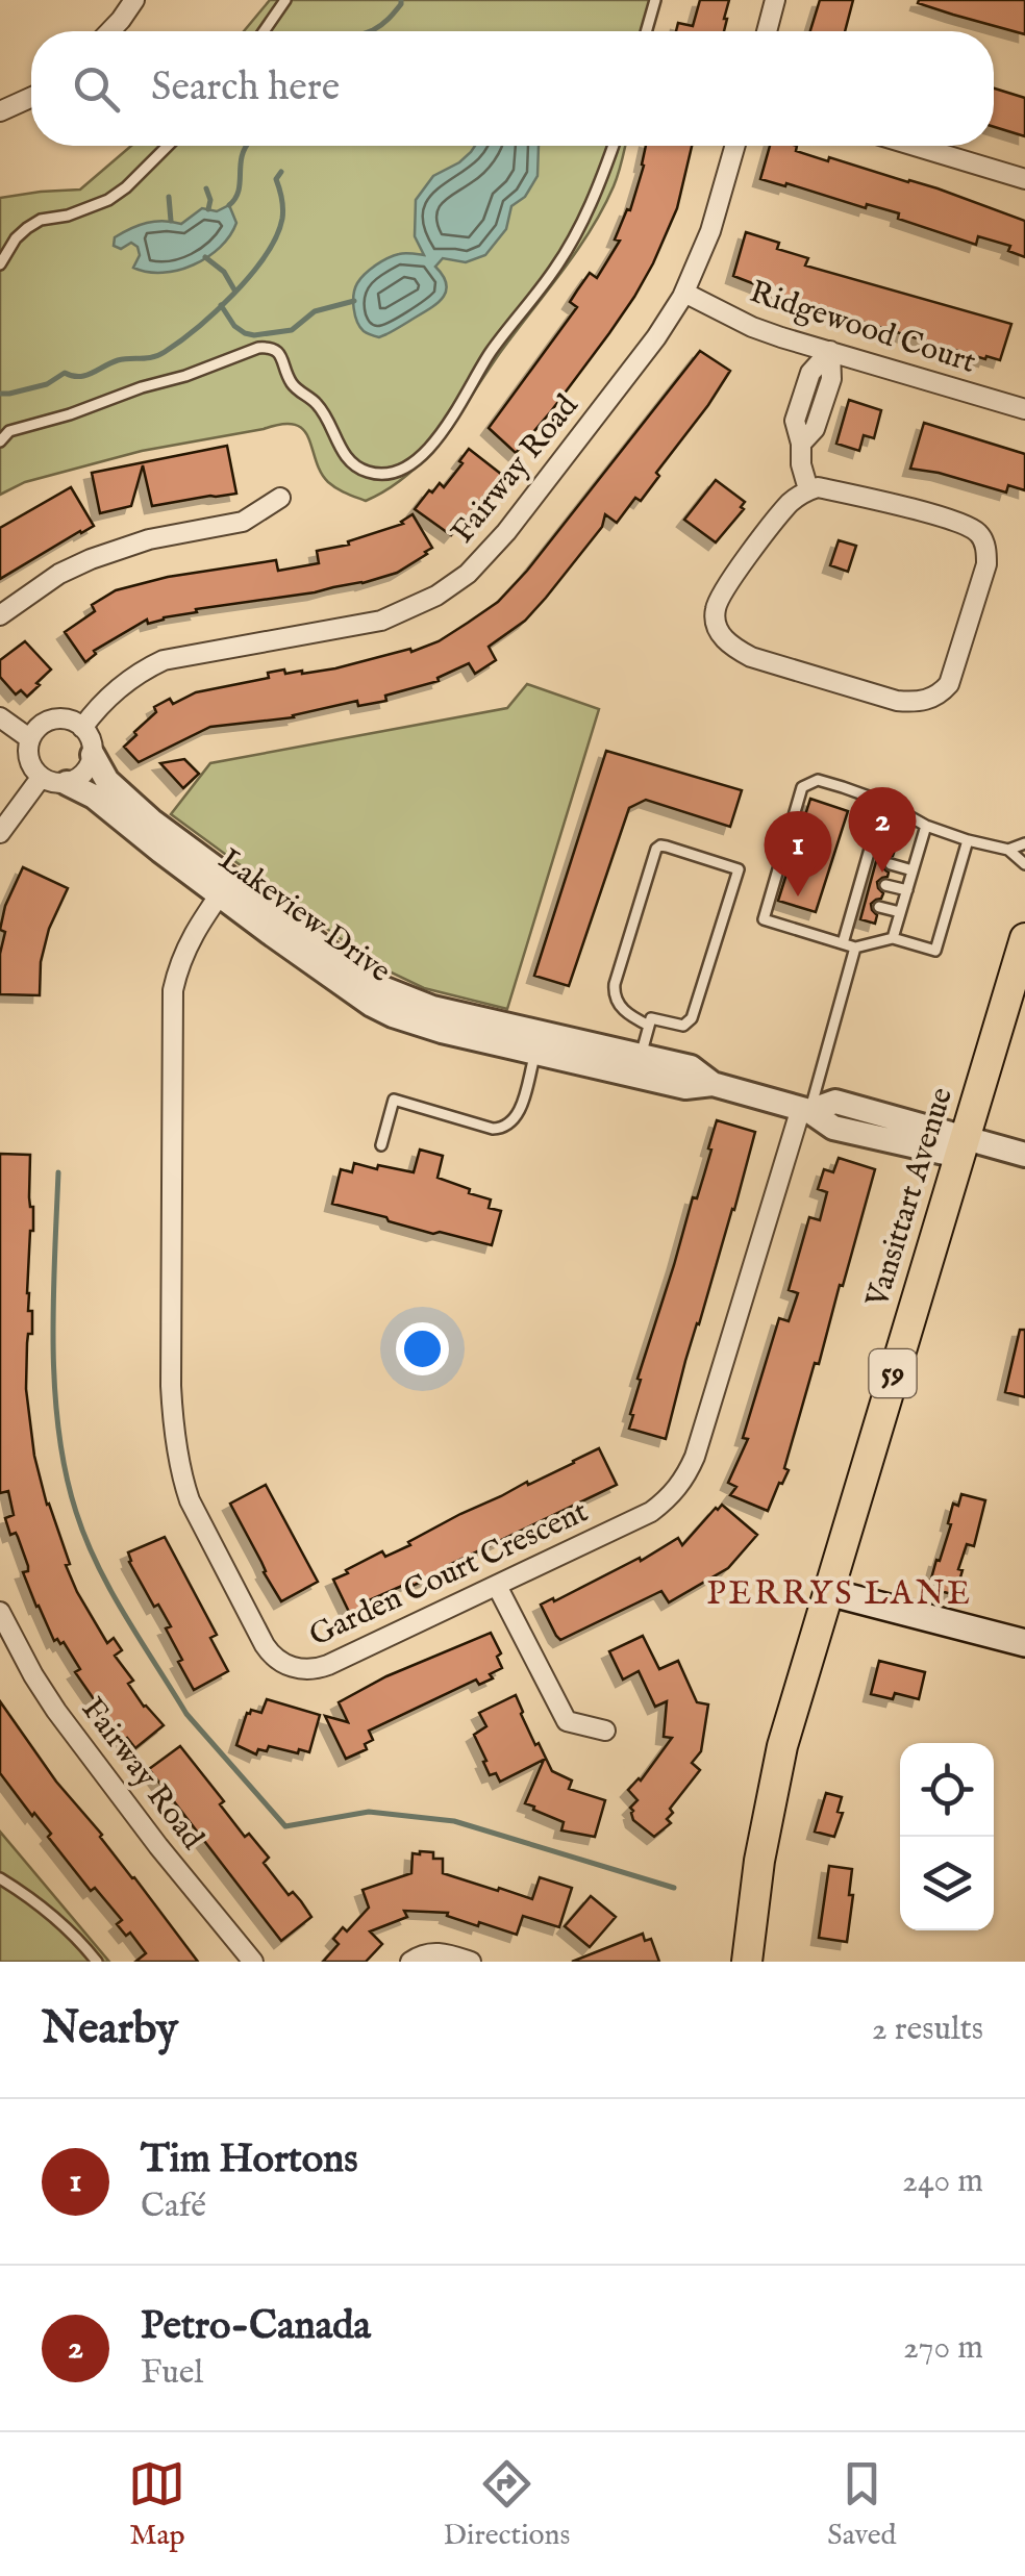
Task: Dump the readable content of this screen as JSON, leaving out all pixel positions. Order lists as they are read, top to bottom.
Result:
{
  "streets": {
    "main road": ["Vansittart Avenue", "59"],
    "street": [
      "Ridgewood Court",
      "Fairway Road",
      "Lakeview Drive",
      "Garden Court Crescent"
    ]
  },
  "crossings": [
    ["Ridgewood Court", "Fairway Road"],
    ["Fairway Road", "Lakeview Drive"],
    ["Lakeview Drive", "Vansittart Avenue"],
    ["Lakeview Drive", "Garden Court Crescent"]
  ],
  "districts": ["PERRYS LANE"],
  "page": {
    "search": "Search here",
    "pins": ["2", "1"],
    "heading": ["Nearby", "2 results"],
    "list": [
      {
        "mark": "1",
        "name": "Tim Hortons",
        "note": "Café",
        "value": "240 m"
      },
      {
        "mark": "2",
        "name": "Petro-Canada",
        "note": "Fuel",
        "value": "270 m"
      }
    ],
    "nav": ["Map", "Directions", "Saved"]
  }
}
